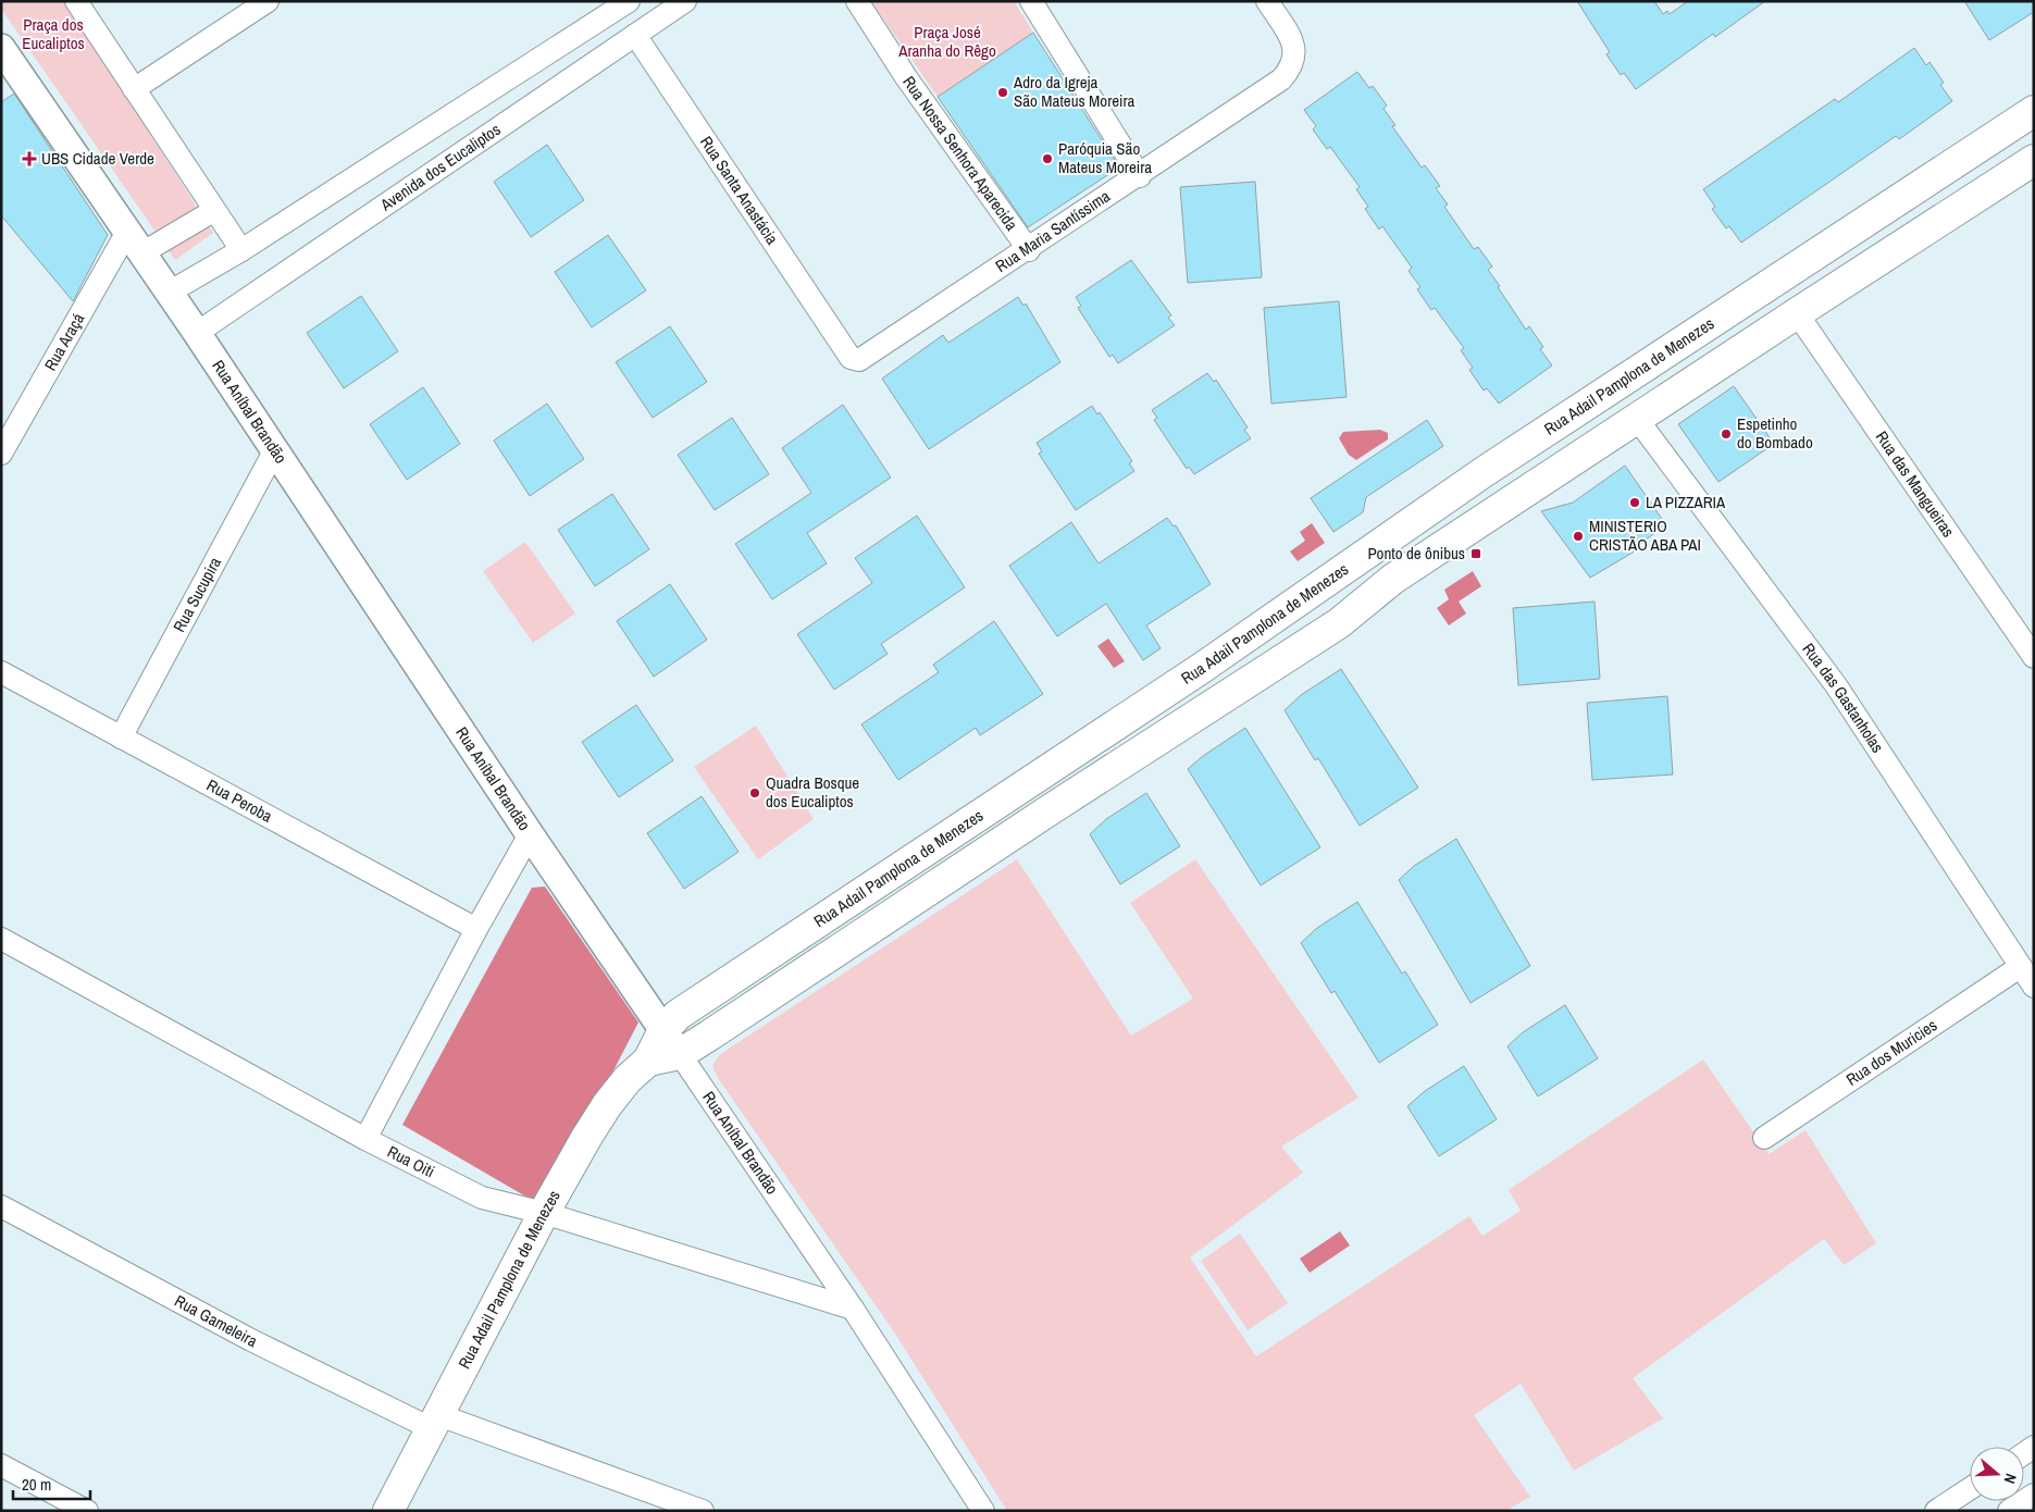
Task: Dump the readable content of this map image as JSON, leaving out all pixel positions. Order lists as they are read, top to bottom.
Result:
{
  "streets": {
    "main road": ["Rua Adail Pamplona de Menezes"],
    "street": [
      "Rua Nossa Senhora Aparecida",
      "Avenida dos Eucaliptos",
      "Rua Santa Anastácia",
      "Rua Maria Santíssima",
      "Rua Araçá",
      "Rua Aníbal Brandão",
      "Rua das Mangueiras",
      "Rua Sucupira",
      "Rua das Gastanholas",
      "Rua Peroba",
      "Rua dos Muricies",
      "Rua Oiti",
      "Rua Gameleira"
    ]
  },
  "crossings": [
    ["Rua Nossa Senhora Aparecida", "Rua Maria Santíssima"],
    ["Avenida dos Eucaliptos", "Rua Santa Anastácia"],
    ["Avenida dos Eucaliptos", "Rua Aníbal Brandão"],
    ["Rua Santa Anastácia", "Rua Maria Santíssima"],
    ["Rua Araçá", "Rua Aníbal Brandão"],
    ["Rua Adail Pamplona de Menezes", "Rua Aníbal Brandão"],
    ["Rua Adail Pamplona de Menezes", "Rua das Mangueiras"],
    ["Rua Adail Pamplona de Menezes", "Rua das Gastanholas"],
    ["Rua Adail Pamplona de Menezes", "Rua Oiti"],
    ["Rua Adail Pamplona de Menezes", "Rua Gameleira"],
    ["Rua Aníbal Brandão", "Rua Sucupira"],
    ["Rua Aníbal Brandão", "Rua Oiti"],
    ["Rua Sucupira", "Rua Peroba"],
    ["Rua das Gastanholas", "Rua dos Muricies"]
  ],
  "parks": ["Praça dos Eucaliptos", "Praça José Aranha do Rêgo"],
  "places": {
    "other": [
      "Adro da Igreja São Mateus Moreira",
      "Paróquia São Mateus Moreira",
      "Espetinho do Bombado",
      "LA PIZZARIA",
      "MINISTERIO CRISTÃO ABA PAI",
      "Quadra Bosque dos Eucaliptos"
    ],
    "health": ["UBS Cidade Verde"],
    "transit": ["Ponto de ônibus"]
  },
  "scale_bar": "20 m",
  "north": "right"
}
